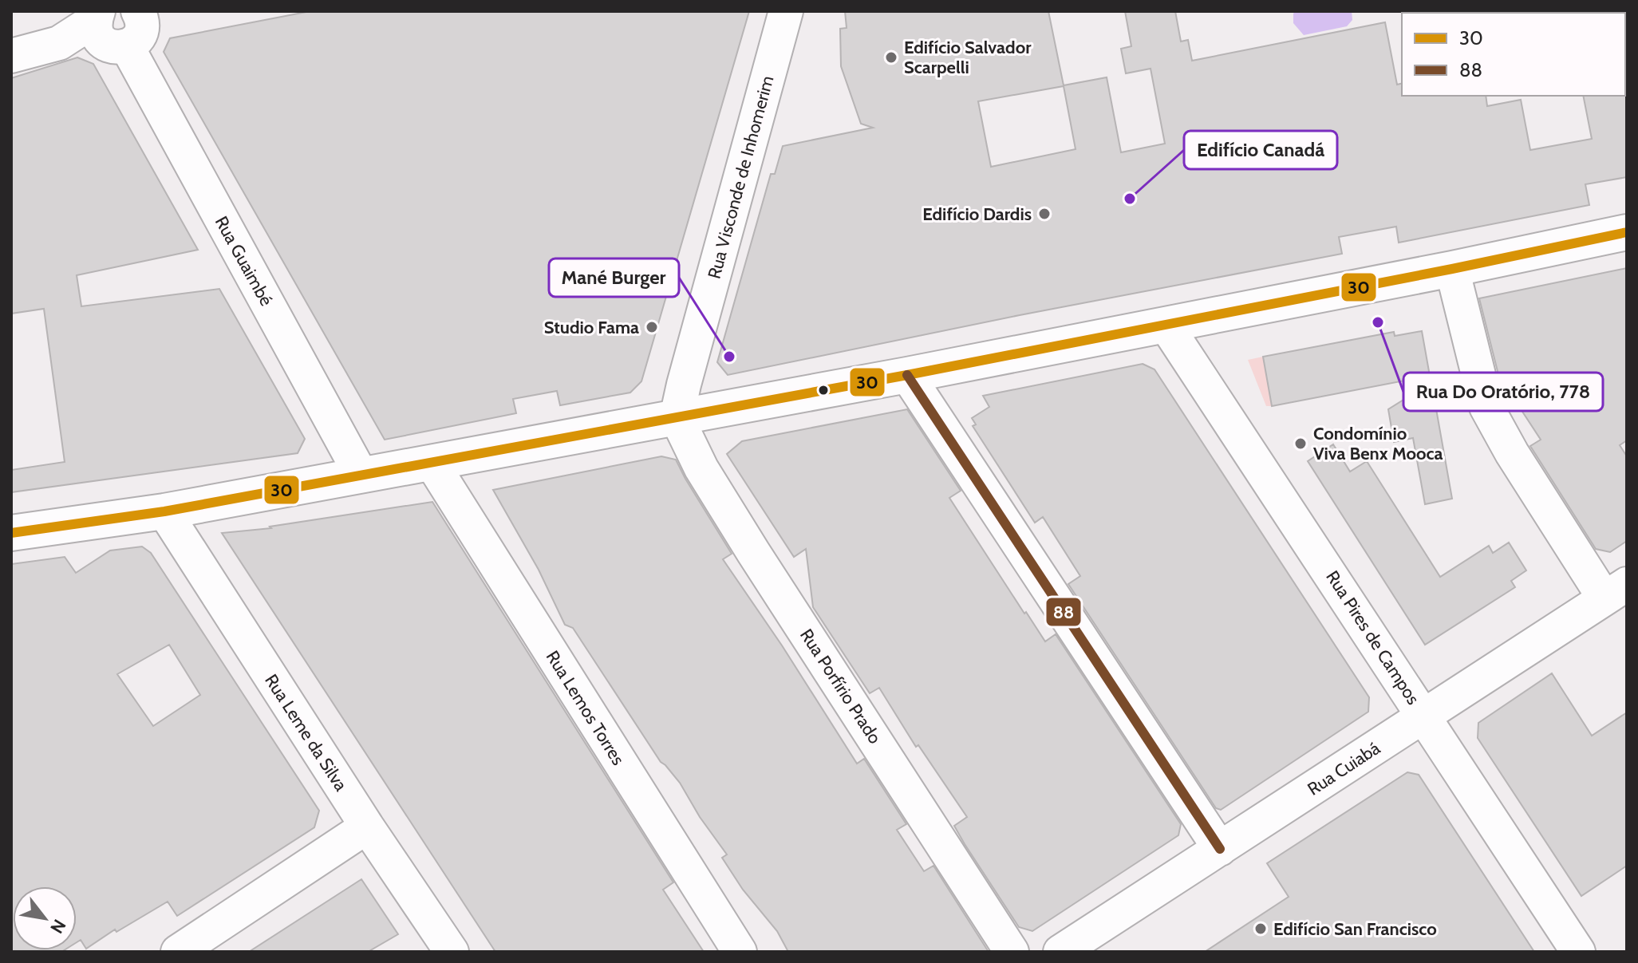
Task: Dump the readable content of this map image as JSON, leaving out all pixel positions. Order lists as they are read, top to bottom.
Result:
{
  "streets": {
    "street": [
      "Rua Visconde de Inhomerim",
      "Rua Guaimbé",
      "Rua Pires de Campos",
      "Rua Porfírio Prado",
      "Rua Lemos Torres",
      "Rua Leme da Silva",
      "Rua Cuiabá"
    ]
  },
  "crossings": [
    ["Rua Visconde de Inhomerim", "Rua Porfírio Prado"],
    ["Rua Pires de Campos", "Rua Cuiabá"]
  ],
  "places": [
    "Edifício Salvador Scarpelli",
    "Edifício Canadá",
    "Edifício Dardis",
    "Rua Do Oratório, 778",
    "Studio Fama",
    "Mané Burger",
    "Condomínio Viva Benx Mooca",
    "Edifício San Francisco"
  ],
  "lines": ["transit line 30", "transit line 88"],
  "legend": ["30", "88"],
  "north": "bottom right"
}
